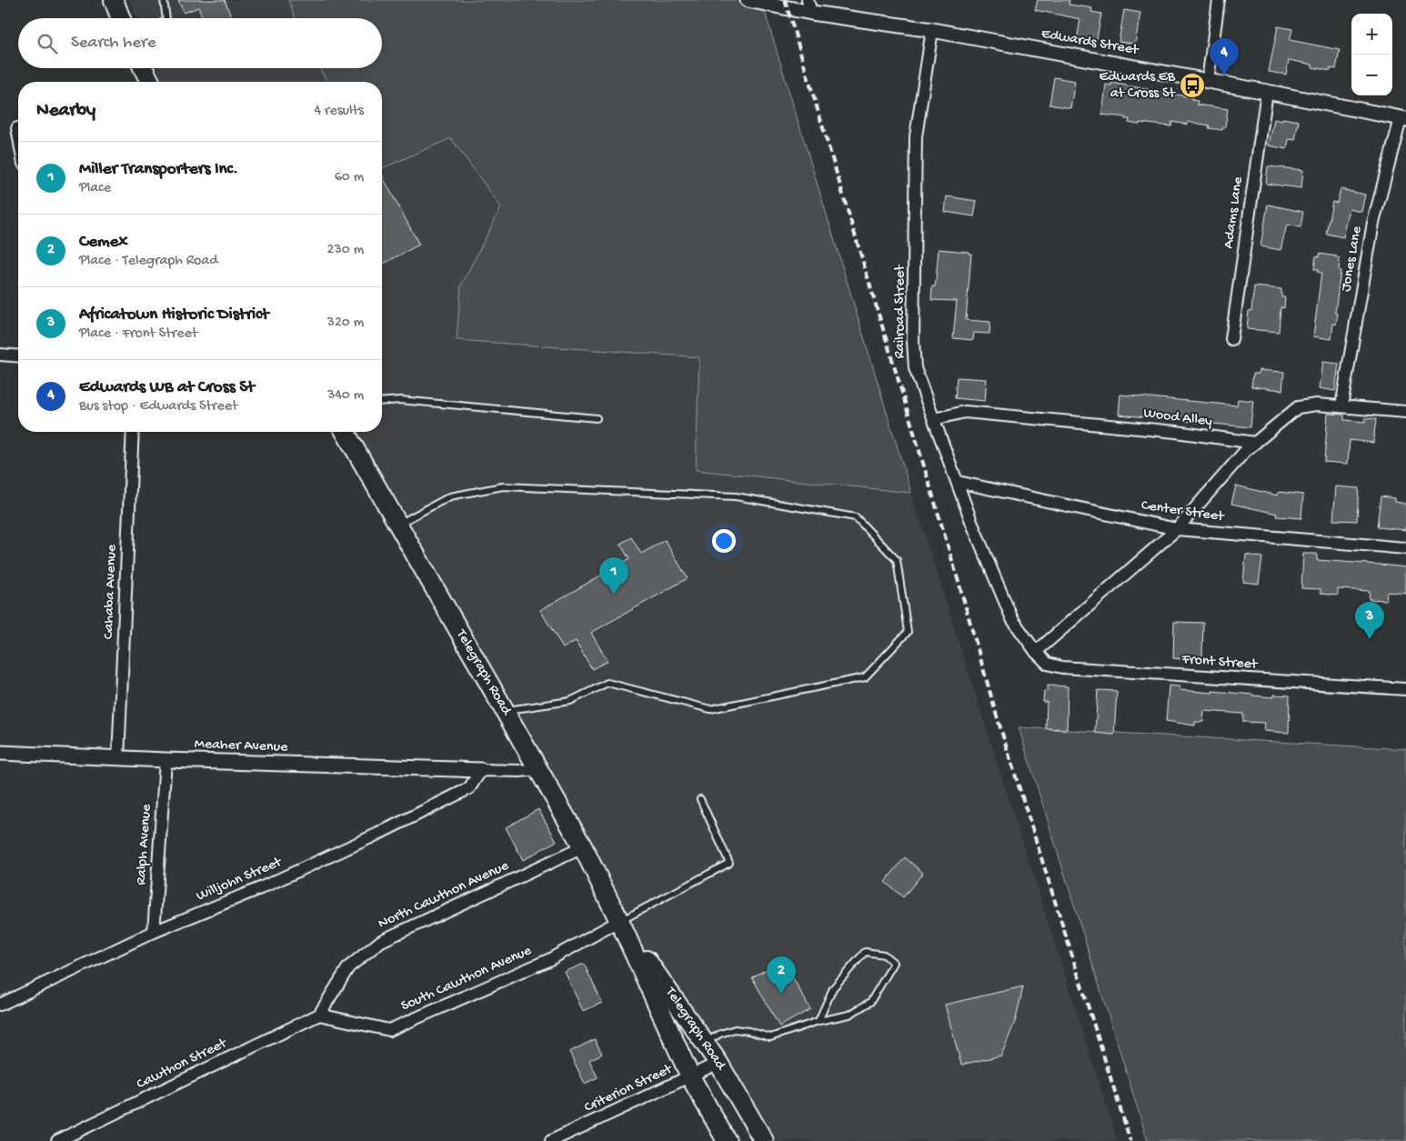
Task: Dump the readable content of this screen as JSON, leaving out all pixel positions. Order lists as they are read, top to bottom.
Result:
{
  "streets": {
    "main road": ["Telegraph Road"],
    "street": [
      "Edwards Street",
      "Adams Lane",
      "Jones Lane",
      "Railroad Street",
      "Wood Alley",
      "Center Street",
      "Cahaba Avenue",
      "Front Street",
      "Meaher Avenue",
      "Ralph Avenue",
      "Willjohn Street",
      "North Cawthon Avenue",
      "South Cawthon Avenue",
      "Cawthon Street",
      "Criterion Street"
    ]
  },
  "crossings": [
    ["Edwards Street", "Adams Lane"],
    ["Edwards Street", "Jones Lane"],
    ["Edwards Street", "Railroad Street"],
    ["Railroad Street", "Wood Alley"],
    ["Railroad Street", "Center Street"],
    ["Railroad Street", "Front Street"],
    ["Cahaba Avenue", "Meaher Avenue"],
    ["Telegraph Road", "North Cawthon Avenue"],
    ["Telegraph Road", "South Cawthon Avenue"],
    ["Telegraph Road", "Criterion Street"],
    ["Meaher Avenue", "Ralph Avenue"],
    ["Meaher Avenue", "Willjohn Street"],
    ["Ralph Avenue", "Willjohn Street"],
    ["North Cawthon Avenue", "South Cawthon Avenue"],
    ["North Cawthon Avenue", "Cawthon Street"],
    ["South Cawthon Avenue", "Cawthon Street"]
  ],
  "places": {
    "bus stop": ["Edwards EB at Cross St"]
  },
  "page": {
    "map_buttons": ["+", "−"],
    "search": "Search here",
    "pins": [
      "4",
      "1",
      "3",
      "2"
    ],
    "heading": ["Nearby", "4 results"],
    "list": [
      {
        "mark": "1",
        "name": "Miller Transporters Inc.",
        "note": "Place",
        "value": "60 m"
      },
      {
        "mark": "2",
        "name": "Cemex",
        "note": "Place · Telegraph Road",
        "value": "230 m"
      },
      {
        "mark": "3",
        "name": "Africatown Historic District",
        "note": "Place · Front Street",
        "value": "320 m"
      },
      {
        "mark": "4",
        "name": "Edwards WB at Cross St",
        "note": "Bus stop · Edwards Street",
        "value": "340 m"
      }
    ]
  }
}
